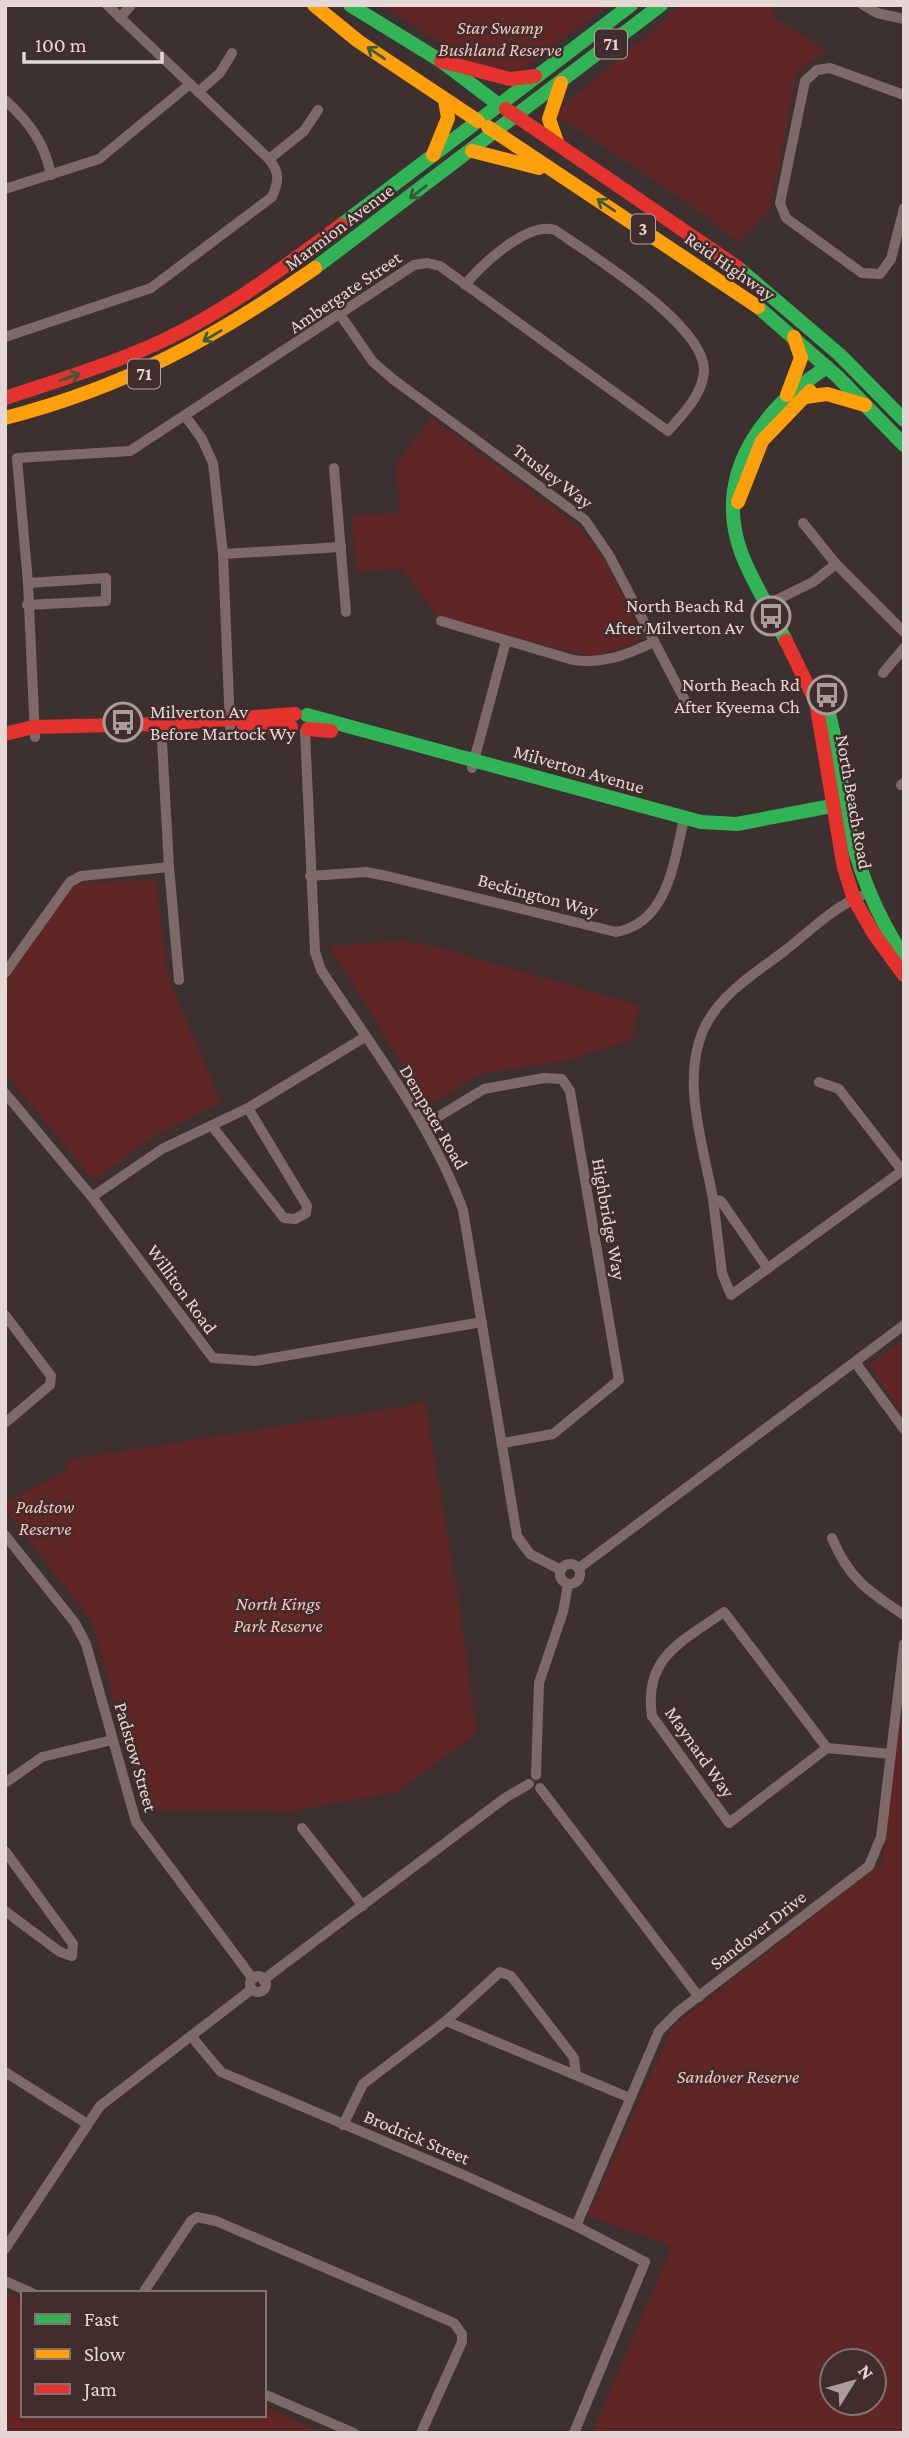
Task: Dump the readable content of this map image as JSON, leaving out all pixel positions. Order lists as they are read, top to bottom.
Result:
{
  "streets": {
    "main road": [
      "71",
      "Marmion Avenue",
      "3",
      "Reid Highway",
      "Milverton Avenue",
      "North Beach Road"
    ],
    "street": [
      "Ambergate Street",
      "Trusley Way",
      "Beckington Way",
      "Dempster Road",
      "Highbridge Way",
      "Williton Road",
      "Maynard Way",
      "Padstow Street",
      "Sandover Drive",
      "Brodrick Street"
    ]
  },
  "crossings": [
    ["Marmion Avenue", "Reid Highway"],
    ["Reid Highway", "North Beach Road"],
    ["Ambergate Street", "Trusley Way"],
    ["Milverton Avenue", "North Beach Road"],
    ["Milverton Avenue", "Beckington Way"],
    ["Milverton Avenue", "Dempster Road"],
    ["Beckington Way", "Dempster Road"],
    ["Dempster Road", "Highbridge Way"],
    ["Dempster Road", "Williton Road"],
    ["Sandover Drive", "Brodrick Street"]
  ],
  "parks": [
    "Star Swamp Bushland Reserve",
    "Padstow Reserve",
    "North Kings Park Reserve",
    "Sandover Reserve"
  ],
  "places": {
    "bus stop": ["North Beach Rd After Milverton Av", "North Beach Rd After Kyeema Ch", "Milverton Av Before Martock Wy"]
  },
  "legend": ["Fast", "Slow", "Jam"],
  "scale_bar": "100 m",
  "north": "top right"
}
